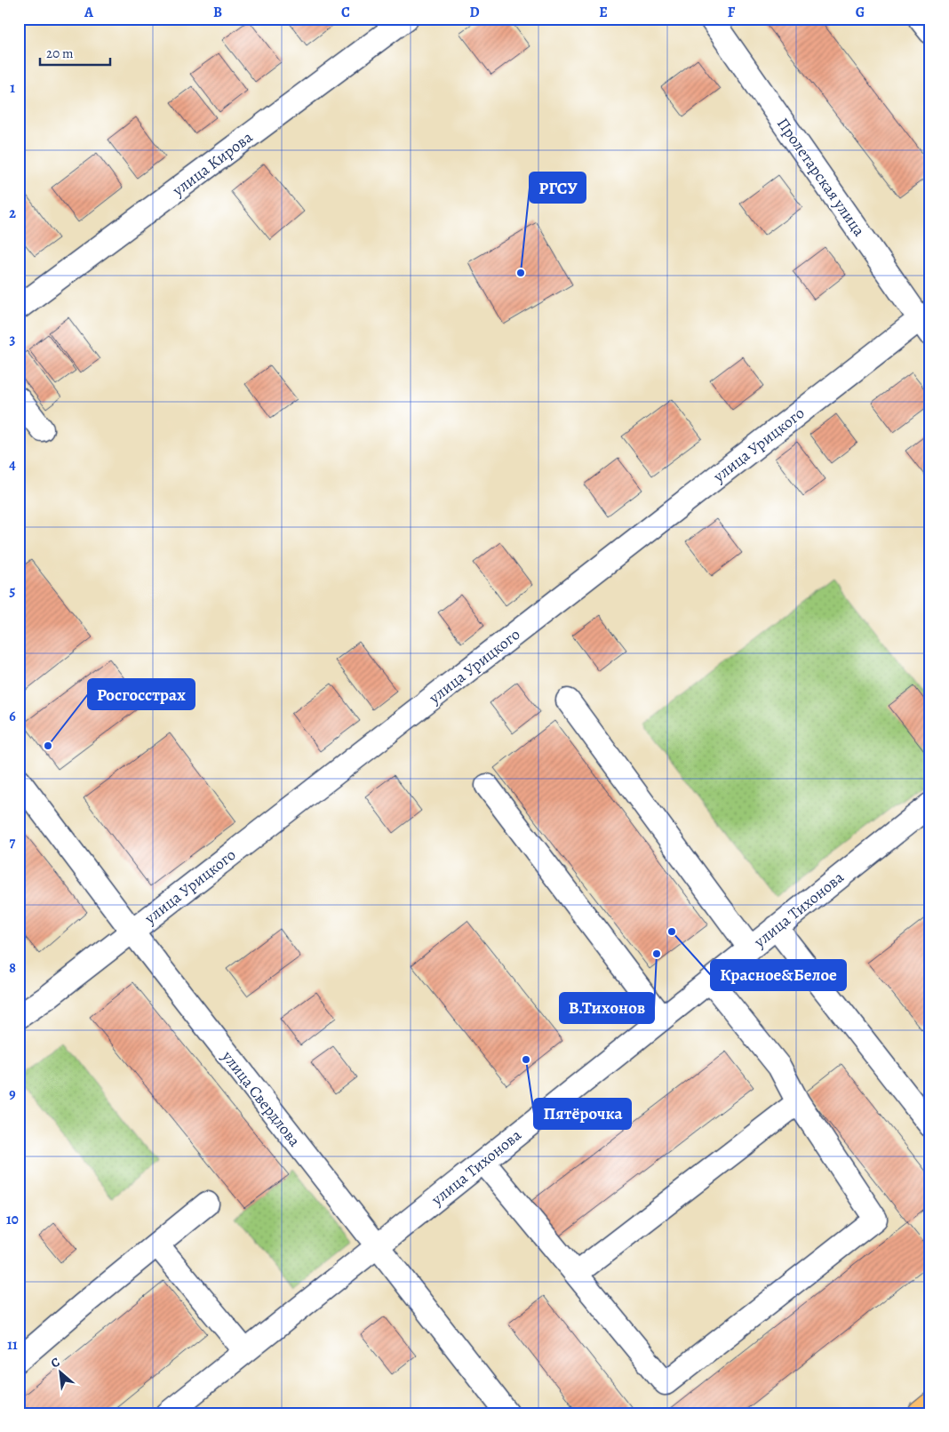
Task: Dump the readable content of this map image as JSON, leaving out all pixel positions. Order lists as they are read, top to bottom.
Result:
{
  "streets": {
    "street": [
      "улица Кирова",
      "Пролетарская улица",
      "улица Урицкого",
      "улица Тихонова",
      "улица Свердлова"
    ]
  },
  "crossings": [
    ["Пролетарская улица", "улица Урицкого"],
    ["улица Урицкого", "улица Свердлова"],
    ["улица Тихонова", "улица Свердлова"]
  ],
  "places": [
    "РГСУ",
    "Росгосстрах",
    "Красное&Белое",
    "В.Тихонов",
    "Пятёрочка"
  ],
  "scale_bar": "20 m",
  "north": "top left",
  "grid": {
    "columns": [
      "A",
      "B",
      "C",
      "D",
      "E",
      "F",
      "G"
    ],
    "rows": [
      "1",
      "2",
      "3",
      "4",
      "5",
      "6",
      "7",
      "8",
      "9",
      "10",
      "11"
    ]
  }
}
